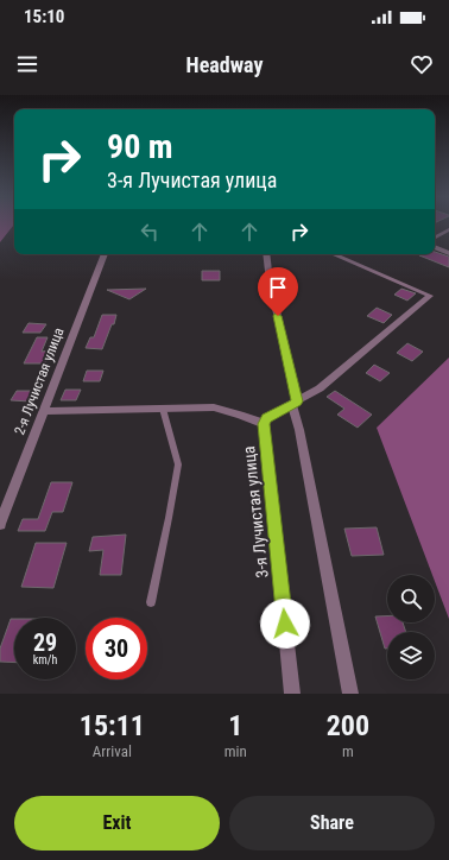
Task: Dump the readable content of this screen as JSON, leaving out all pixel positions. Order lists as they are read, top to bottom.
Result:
{
  "streets": {
    "street": ["2-я Лучистая улица", "3-я Лучистая улица"]
  },
  "page": {
    "status": "15:10",
    "header": "Headway",
    "turn": ["90 m", "3-я Лучистая улица"],
    "speed": "29 km/h",
    "limit": "30",
    "eta": [
      "15:11",
      "Arrival",
      "1",
      "min",
      "200",
      "m"
    ],
    "buttons": ["Exit", "Share"]
  }
}
